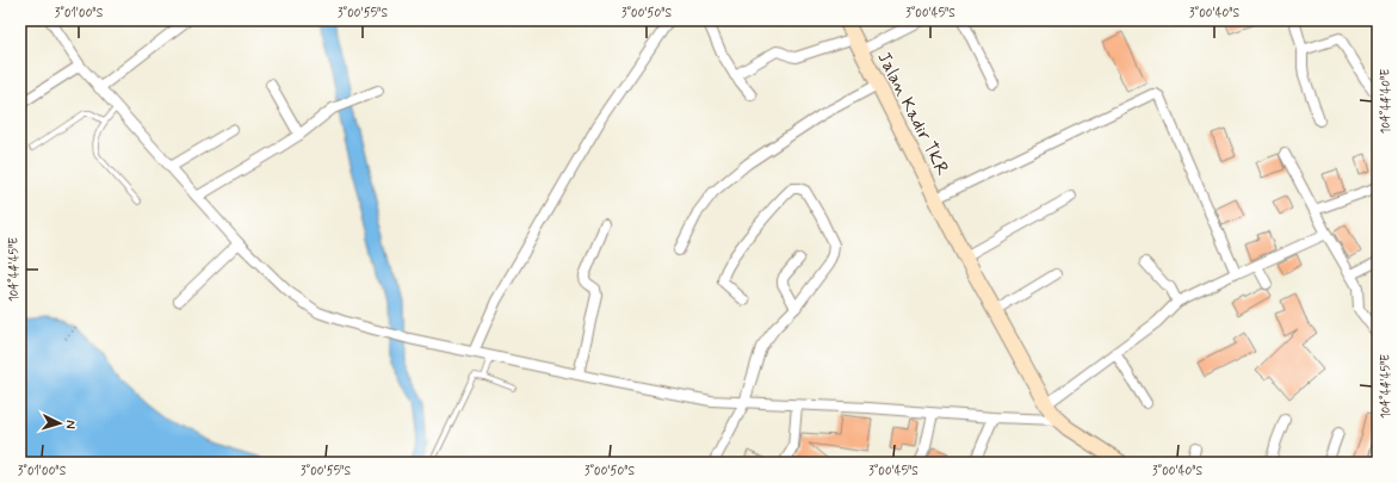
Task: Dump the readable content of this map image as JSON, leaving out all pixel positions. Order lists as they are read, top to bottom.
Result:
{
  "streets": {
    "street": ["Jalan Kadir TKR"]
  },
  "north": "right",
  "coordinates": [
    "3°01'00\"S",
    "3°00'55\"S",
    "3°00'50\"S",
    "3°00'45\"S",
    "3°00'40\"S",
    "104°44'40\"E",
    "104°44'45\"E"
  ]
}
